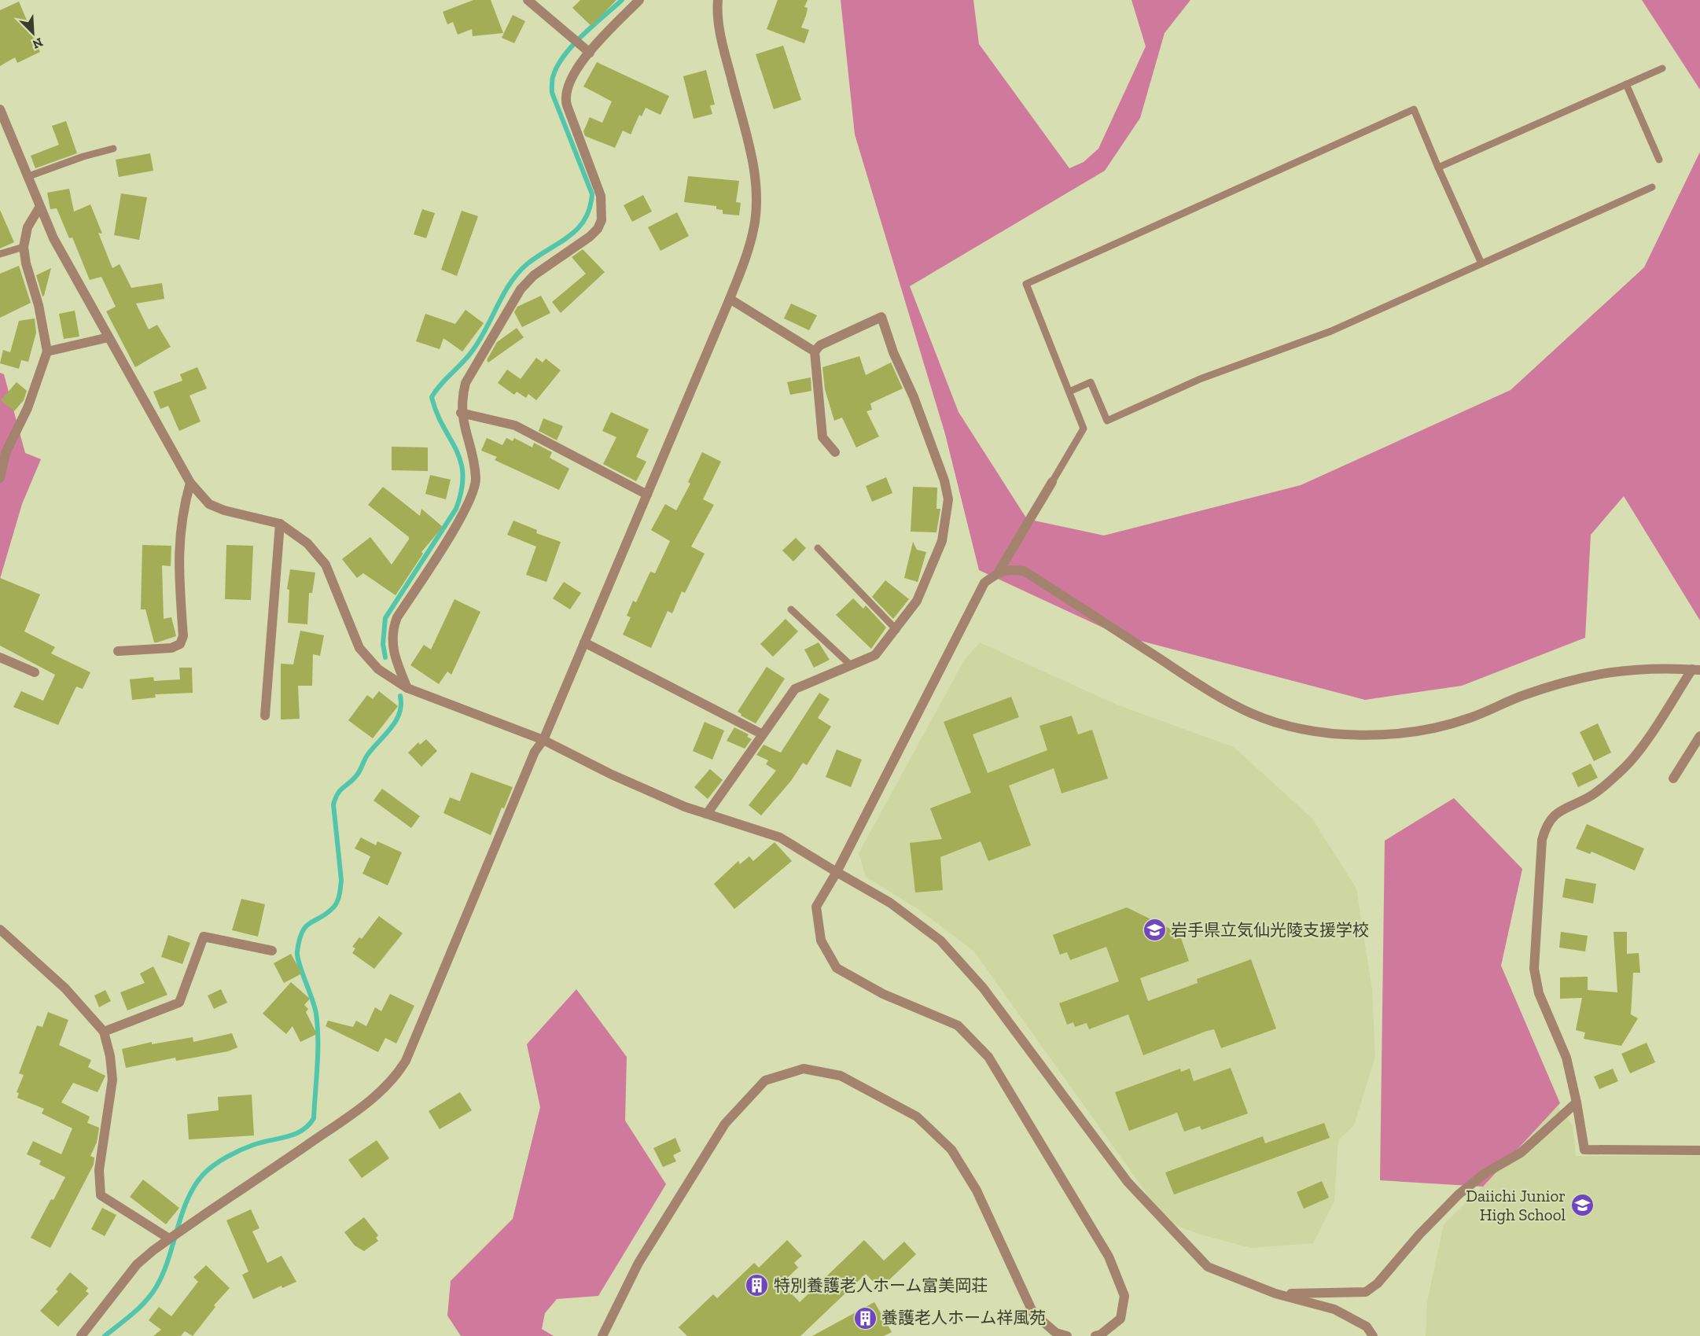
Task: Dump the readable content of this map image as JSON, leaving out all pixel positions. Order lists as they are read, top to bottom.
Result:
{
  "places": {
    "school or university": ["岩手県立気仙光陵支援学校", "Daiichi Junior High School"],
    "building": ["特別養護老人ホーム富美岡荘", "養護老人ホーム祥風苑"]
  },
  "north": "bottom right"
}
